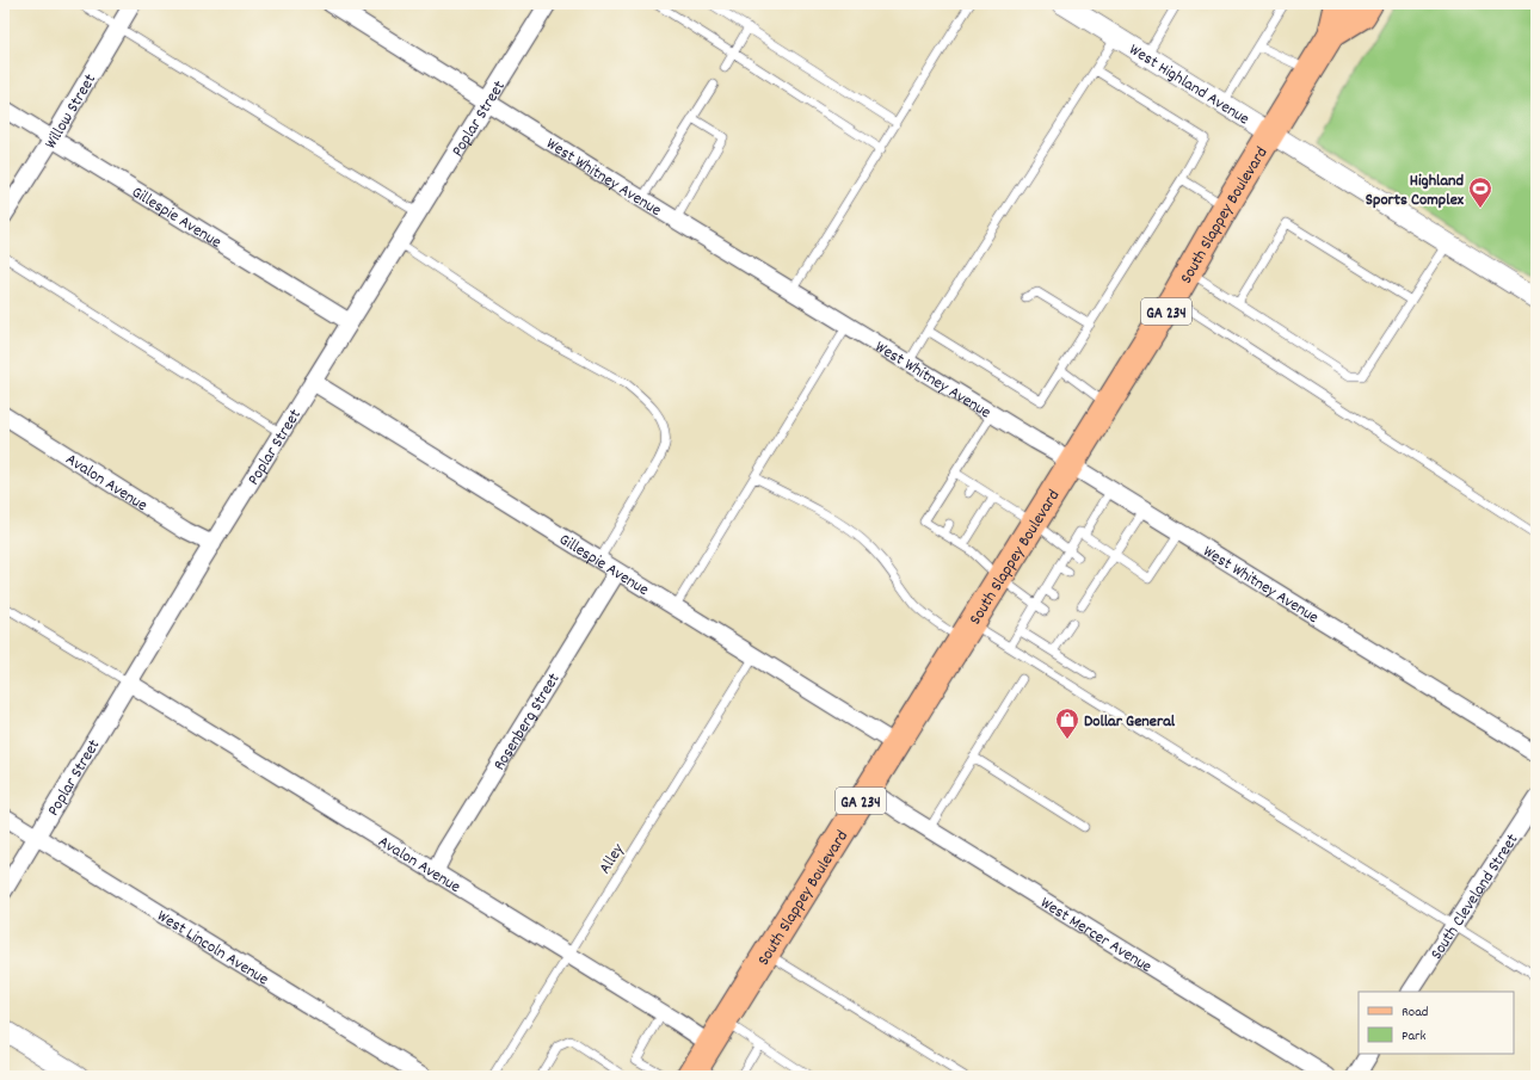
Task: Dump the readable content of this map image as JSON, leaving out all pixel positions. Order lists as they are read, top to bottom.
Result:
{
  "streets": {
    "main road": ["South Slappey Boulevard", "GA 234"],
    "street": [
      "West Highland Avenue",
      "Willow Street",
      "Poplar Street",
      "West Whitney Avenue",
      "Gillespie Avenue",
      "Avalon Avenue",
      "Rosenberg Street",
      "South Cleveland Street",
      "West Mercer Avenue",
      "West Lincoln Avenue"
    ],
    "lane": ["Alley"]
  },
  "crossings": [
    ["West Highland Avenue", "South Slappey Boulevard"],
    ["Willow Street", "Gillespie Avenue"],
    ["Poplar Street", "West Whitney Avenue"],
    ["Poplar Street", "Gillespie Avenue"],
    ["Poplar Street", "Avalon Avenue"],
    ["Poplar Street", "West Lincoln Avenue"],
    ["West Whitney Avenue", "South Slappey Boulevard"],
    ["South Slappey Boulevard", "Gillespie Avenue"],
    ["South Slappey Boulevard", "Avalon Avenue"],
    ["South Slappey Boulevard", "West Mercer Avenue"],
    ["Gillespie Avenue", "Rosenberg Street"],
    ["Gillespie Avenue", "Alley"],
    ["Avalon Avenue", "Rosenberg Street"],
    ["Avalon Avenue", "Alley"]
  ],
  "places": {
    "sports": ["Highland Sports Complex"],
    "shop": ["Dollar General"]
  },
  "legend": ["Road", "Park"]
}
